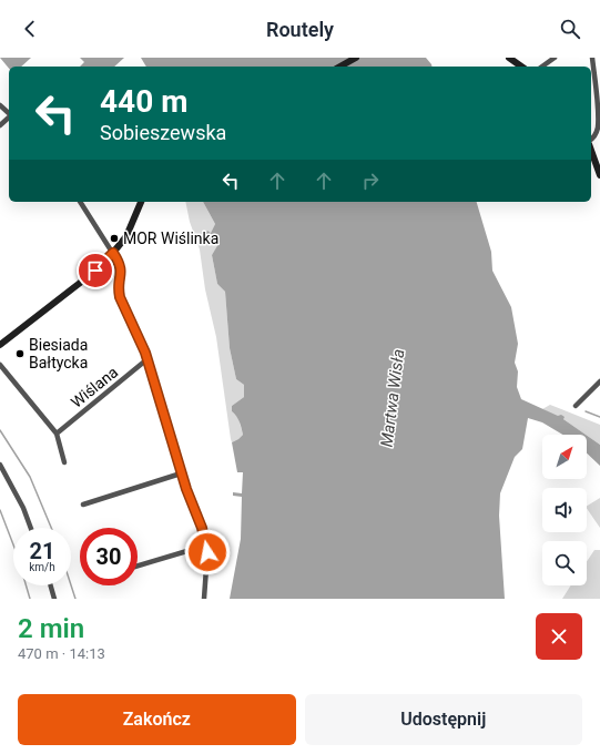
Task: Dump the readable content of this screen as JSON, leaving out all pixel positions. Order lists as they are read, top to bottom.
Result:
{
  "streets": {
    "street": ["Wiślana"]
  },
  "water": ["Martwa Wisła"],
  "places": ["MOR Wiślinka", "Biesiada Bałtycka"],
  "north": "top right",
  "page": {
    "header": "Routely",
    "turn": ["440 m", "Sobieszewska"],
    "speed": "21 km/h",
    "limit": "30",
    "heading": ["2 min", "470 m · 14:13"],
    "buttons": ["Zakończ", "Udostępnij"]
  }
}
